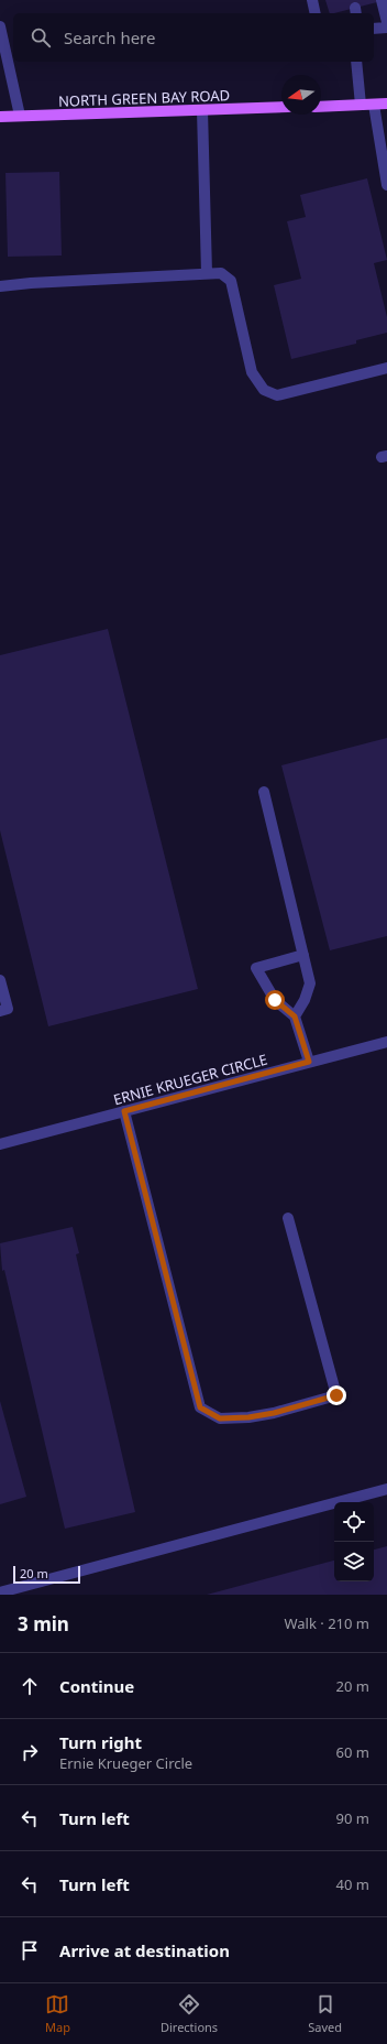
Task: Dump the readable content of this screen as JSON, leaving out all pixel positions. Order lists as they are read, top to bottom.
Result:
{
  "streets": {
    "main road": ["NORTH GREEN BAY ROAD"],
    "street": ["ERNIE KRUEGER CIRCLE"]
  },
  "scale_bar": "20 m",
  "north": "left",
  "page": {
    "search": "Search here",
    "scale": "20 m",
    "heading": ["3 min", "Walk · 210 m"],
    "list": [
      ["Continue", "20 m"],
      ["Turn right", "Ernie Krueger Circle", "60 m"],
      ["Turn left", "90 m"],
      ["Turn left", "40 m"],
      "Arrive at destination"
    ],
    "nav": ["Map", "Directions", "Saved"]
  }
}
